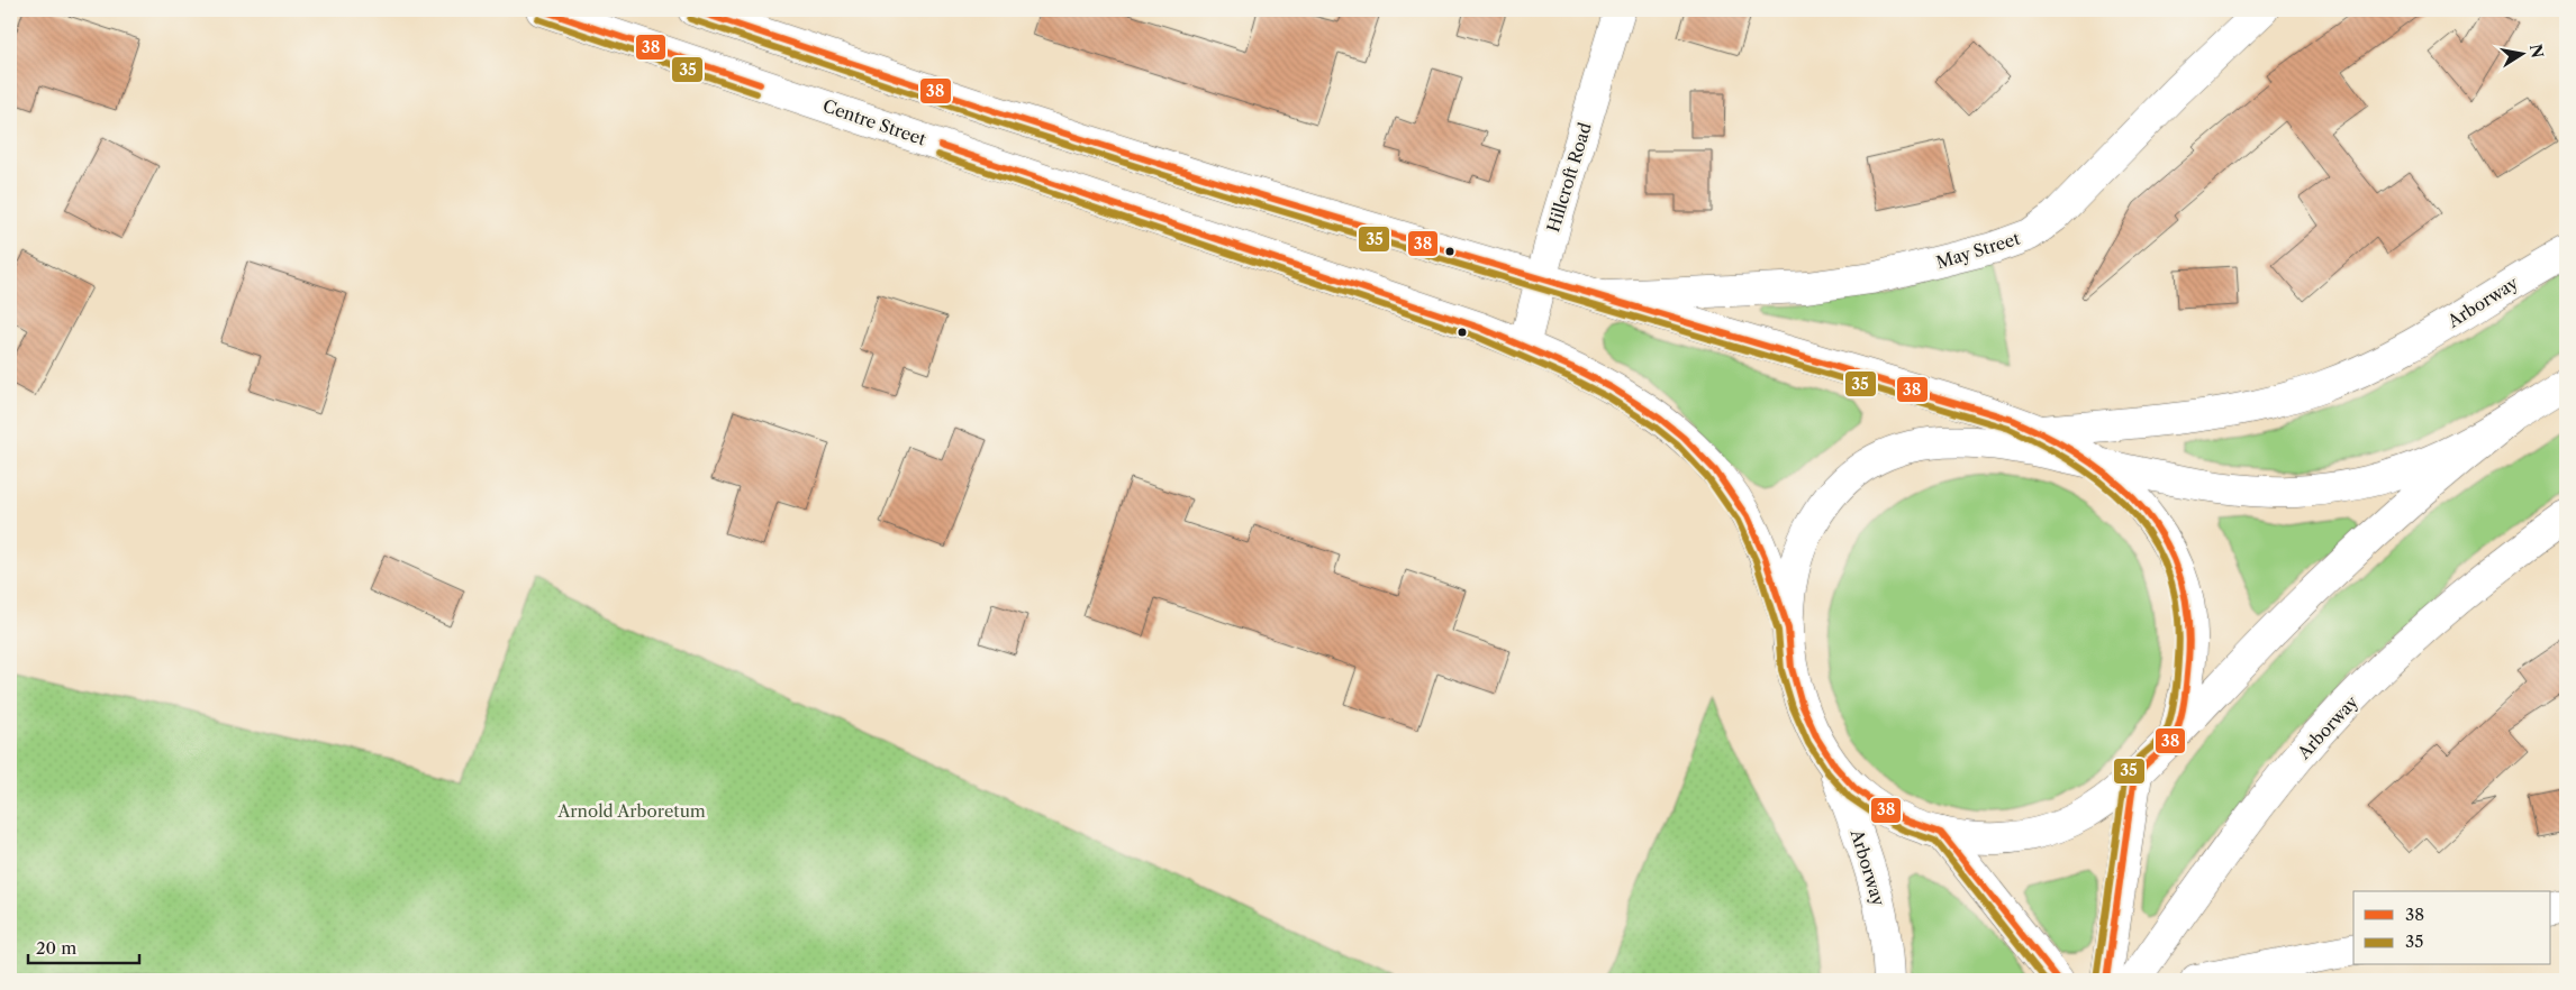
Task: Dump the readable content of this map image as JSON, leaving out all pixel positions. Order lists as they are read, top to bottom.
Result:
{
  "streets": {
    "main road": [
      "Centre Street",
      "Hillcroft Road",
      "May Street",
      "Arborway"
    ]
  },
  "crossings": [
    ["Centre Street", "Hillcroft Road"],
    ["Centre Street", "May Street"],
    ["Centre Street", "Arborway"]
  ],
  "parks": ["Arnold Arboretum"],
  "lines": ["transit line 38", "transit line 35"],
  "legend": ["38", "35"],
  "scale_bar": "20 m",
  "north": "right"
}
